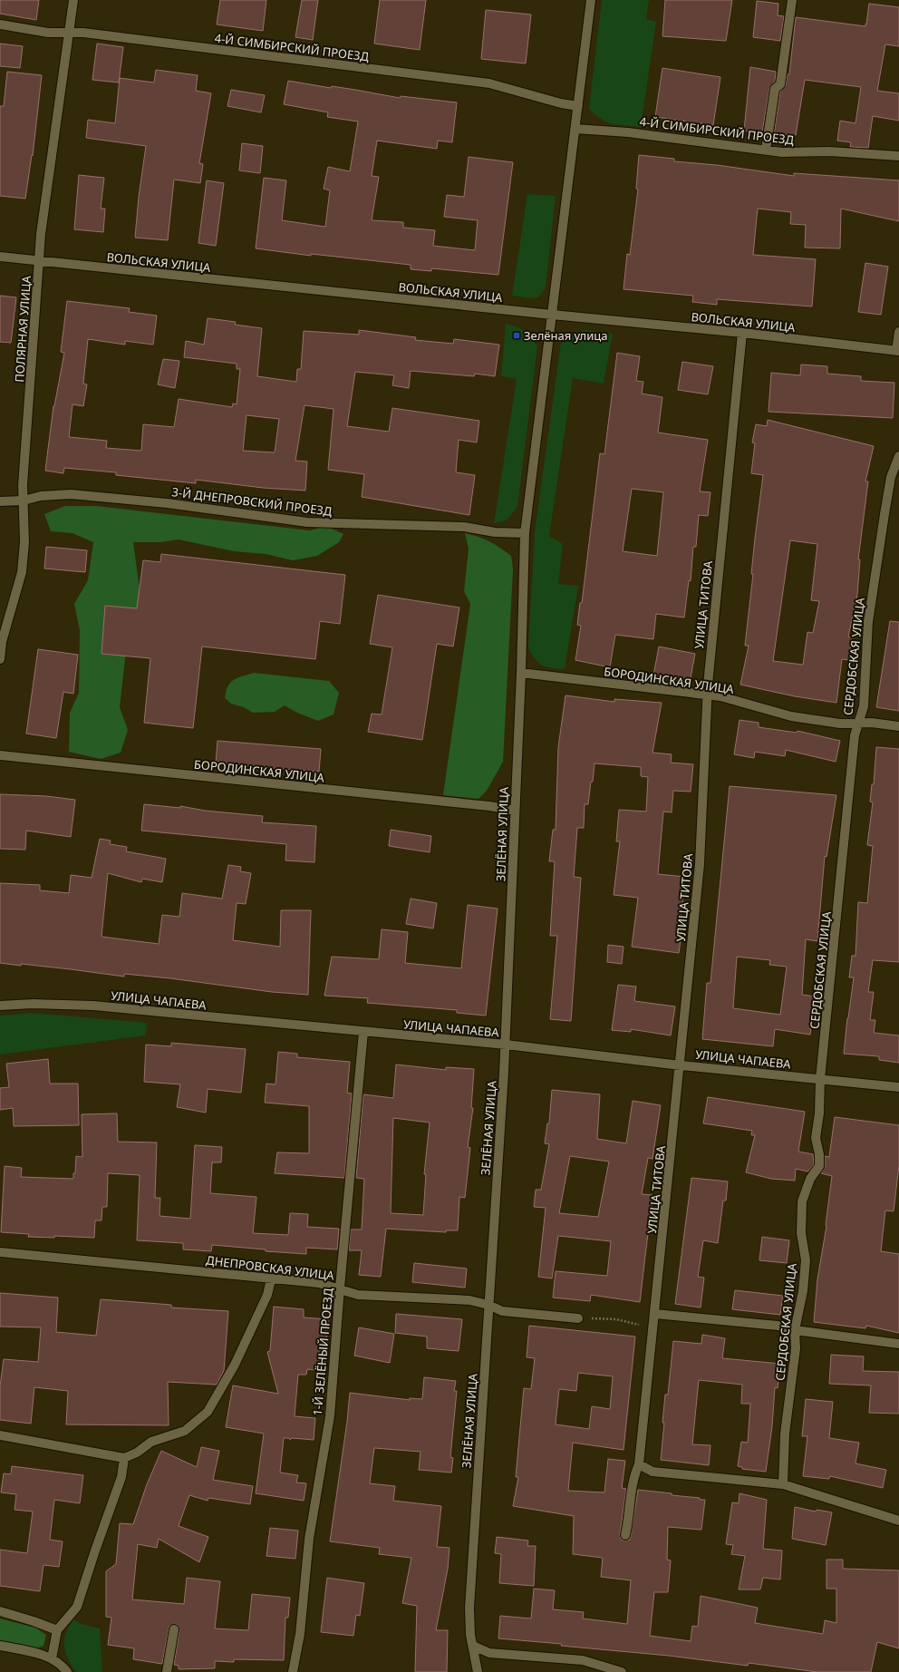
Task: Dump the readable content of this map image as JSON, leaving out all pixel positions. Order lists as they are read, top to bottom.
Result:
{
  "streets": {
    "street": [
      "4-Й СИМБИРСКИЙ ПРОЕЗД",
      "ВОЛЬСКАЯ УЛИЦА",
      "ПОЛЯРНАЯ УЛИЦА",
      "3-Й ДНЕПРОВСКИЙ ПРОЕЗД",
      "УЛИЦА ТИТОВА",
      "СЕРДОБСКАЯ УЛИЦА",
      "БОРОДИНСКАЯ УЛИЦА",
      "ЗЕЛЁНАЯ УЛИЦА",
      "УЛИЦА ЧАПАЕВА",
      "ДНЕПРОВСКАЯ УЛИЦА",
      "1-Й ЗЕЛЁНЫЙ ПРОЕЗД"
    ]
  },
  "crossings": [
    ["4-Й СИМБИРСКИЙ ПРОЕЗД", "ПОЛЯРНАЯ УЛИЦА"],
    ["4-Й СИМБИРСКИЙ ПРОЕЗД", "ЗЕЛЁНАЯ УЛИЦА"],
    ["ВОЛЬСКАЯ УЛИЦА", "ПОЛЯРНАЯ УЛИЦА"],
    ["ВОЛЬСКАЯ УЛИЦА", "УЛИЦА ТИТОВА"],
    ["ВОЛЬСКАЯ УЛИЦА", "ЗЕЛЁНАЯ УЛИЦА"],
    ["ПОЛЯРНАЯ УЛИЦА", "3-Й ДНЕПРОВСКИЙ ПРОЕЗД"],
    ["3-Й ДНЕПРОВСКИЙ ПРОЕЗД", "ЗЕЛЁНАЯ УЛИЦА"],
    ["УЛИЦА ТИТОВА", "БОРОДИНСКАЯ УЛИЦА"],
    ["УЛИЦА ТИТОВА", "УЛИЦА ЧАПАЕВА"],
    ["СЕРДОБСКАЯ УЛИЦА", "БОРОДИНСКАЯ УЛИЦА"],
    ["СЕРДОБСКАЯ УЛИЦА", "УЛИЦА ЧАПАЕВА"],
    ["БОРОДИНСКАЯ УЛИЦА", "ЗЕЛЁНАЯ УЛИЦА"],
    ["ЗЕЛЁНАЯ УЛИЦА", "УЛИЦА ЧАПАЕВА"],
    ["ЗЕЛЁНАЯ УЛИЦА", "ДНЕПРОВСКАЯ УЛИЦА"],
    ["УЛИЦА ЧАПАЕВА", "1-Й ЗЕЛЁНЫЙ ПРОЕЗД"],
    ["ДНЕПРОВСКАЯ УЛИЦА", "1-Й ЗЕЛЁНЫЙ ПРОЕЗД"]
  ],
  "places": {
    "transit": ["Зелёная улица"]
  }
}
